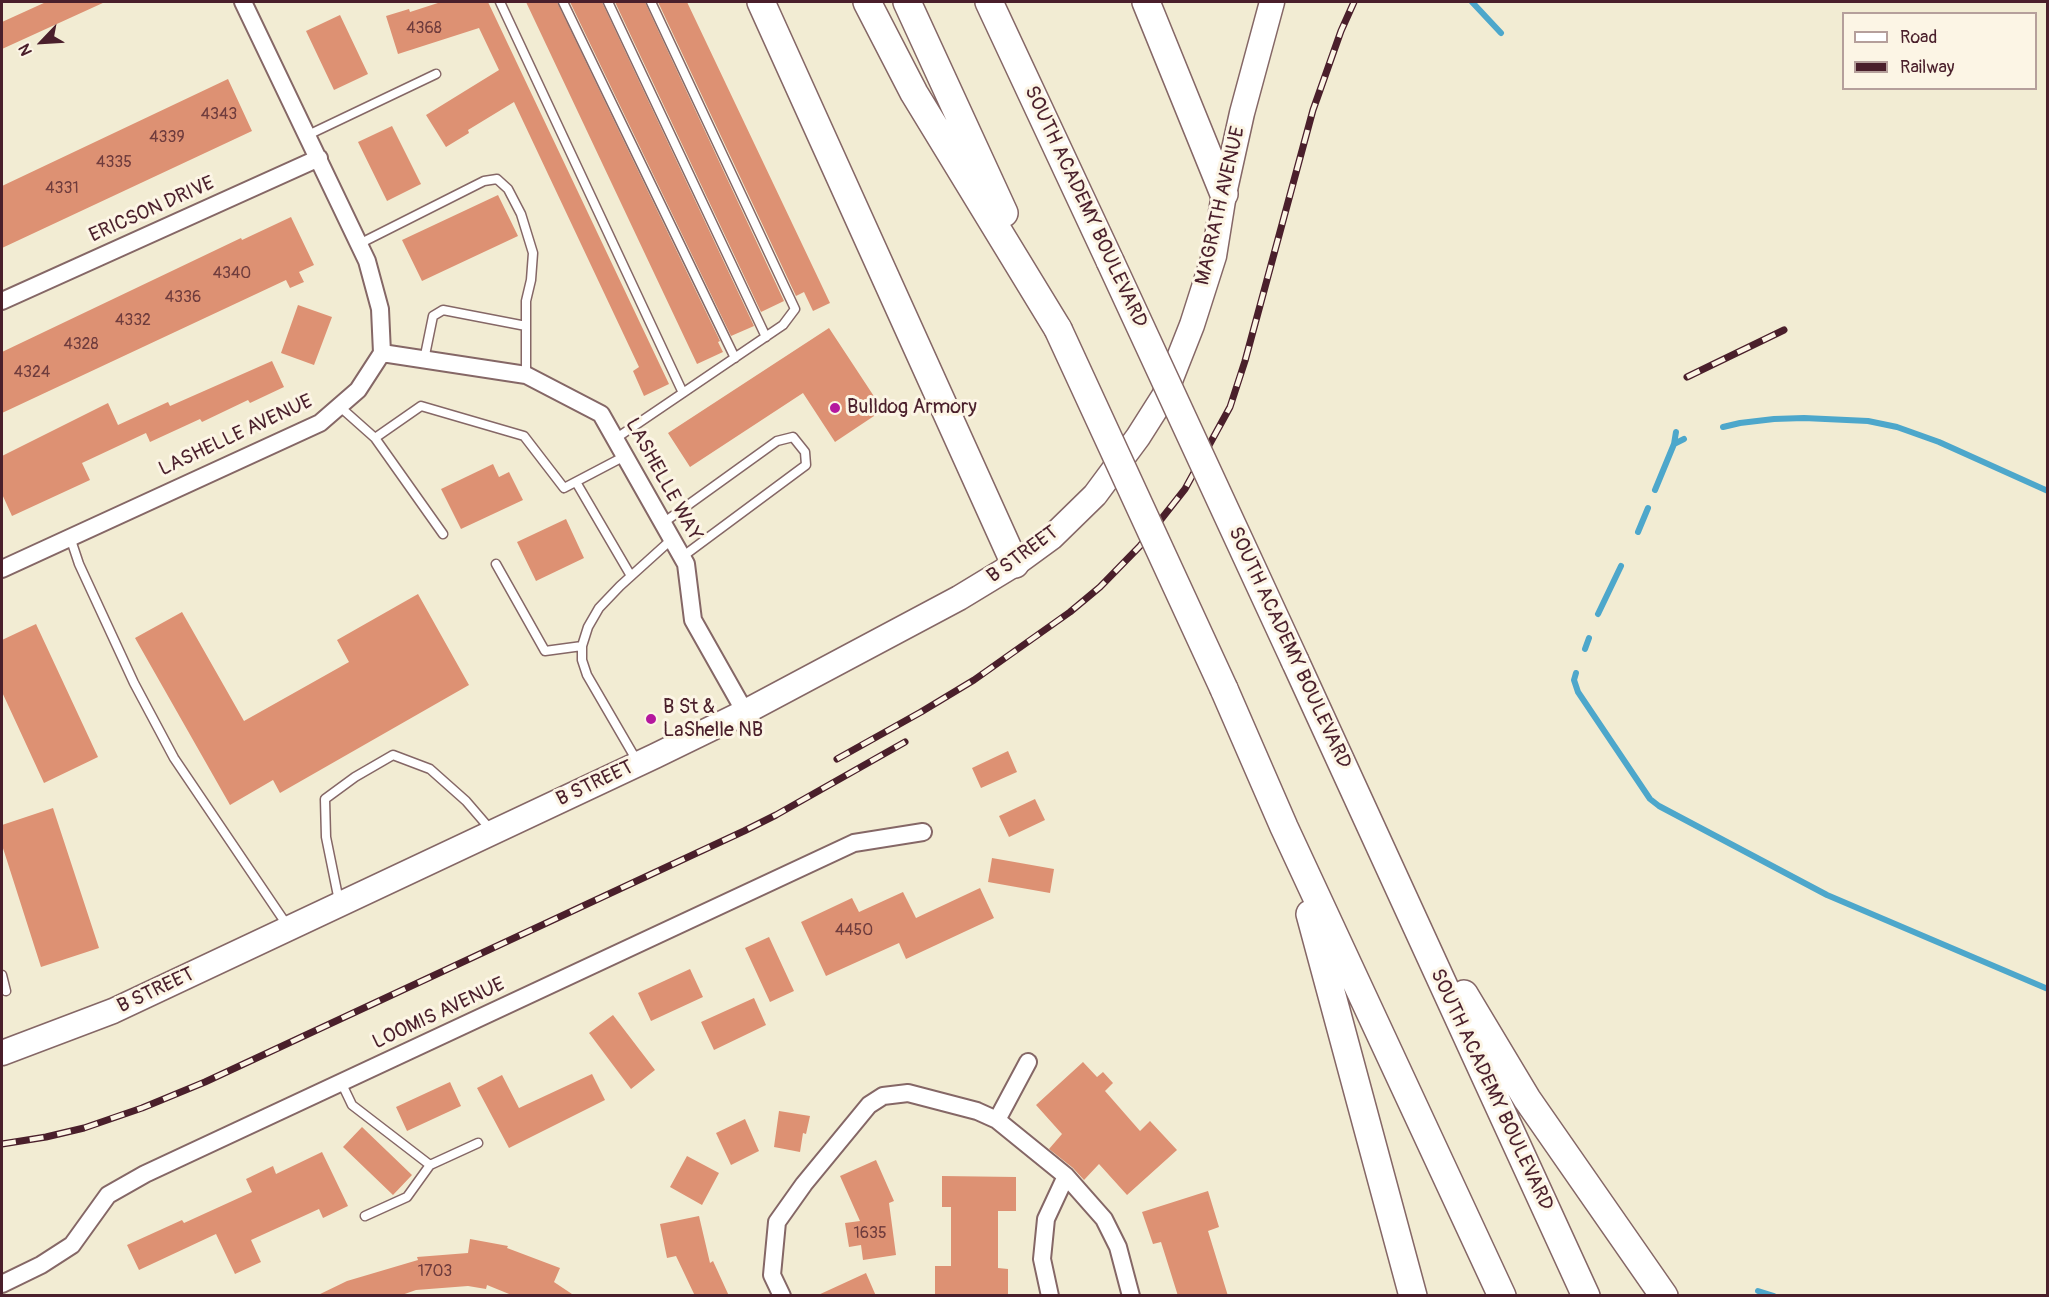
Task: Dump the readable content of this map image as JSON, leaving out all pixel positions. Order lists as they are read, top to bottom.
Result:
{
  "streets": {
    "highway": ["SOUTH ACADEMY BOULEVARD"],
    "main road": ["MAGRATH AVENUE", "B STREET"],
    "street": [
      "ERICSON DRIVE",
      "LASHELLE AVENUE",
      "LASHELLE WAY",
      "LOOMIS AVENUE"
    ]
  },
  "crossings": [
    ["MAGRATH AVENUE", "B STREET"],
    ["LASHELLE AVENUE", "LASHELLE WAY"],
    ["LASHELLE WAY", "B STREET"]
  ],
  "places": ["Bulldog Armory", "B St & LaShelle NB"],
  "house_numbers": [
    "4368",
    "4343",
    "4339",
    "4335",
    "4331",
    "4340",
    "4336",
    "4332",
    "4328",
    "4324",
    "4450",
    "1635",
    "1703"
  ],
  "legend": ["Road", "Railway"],
  "north": "bottom left"
}
